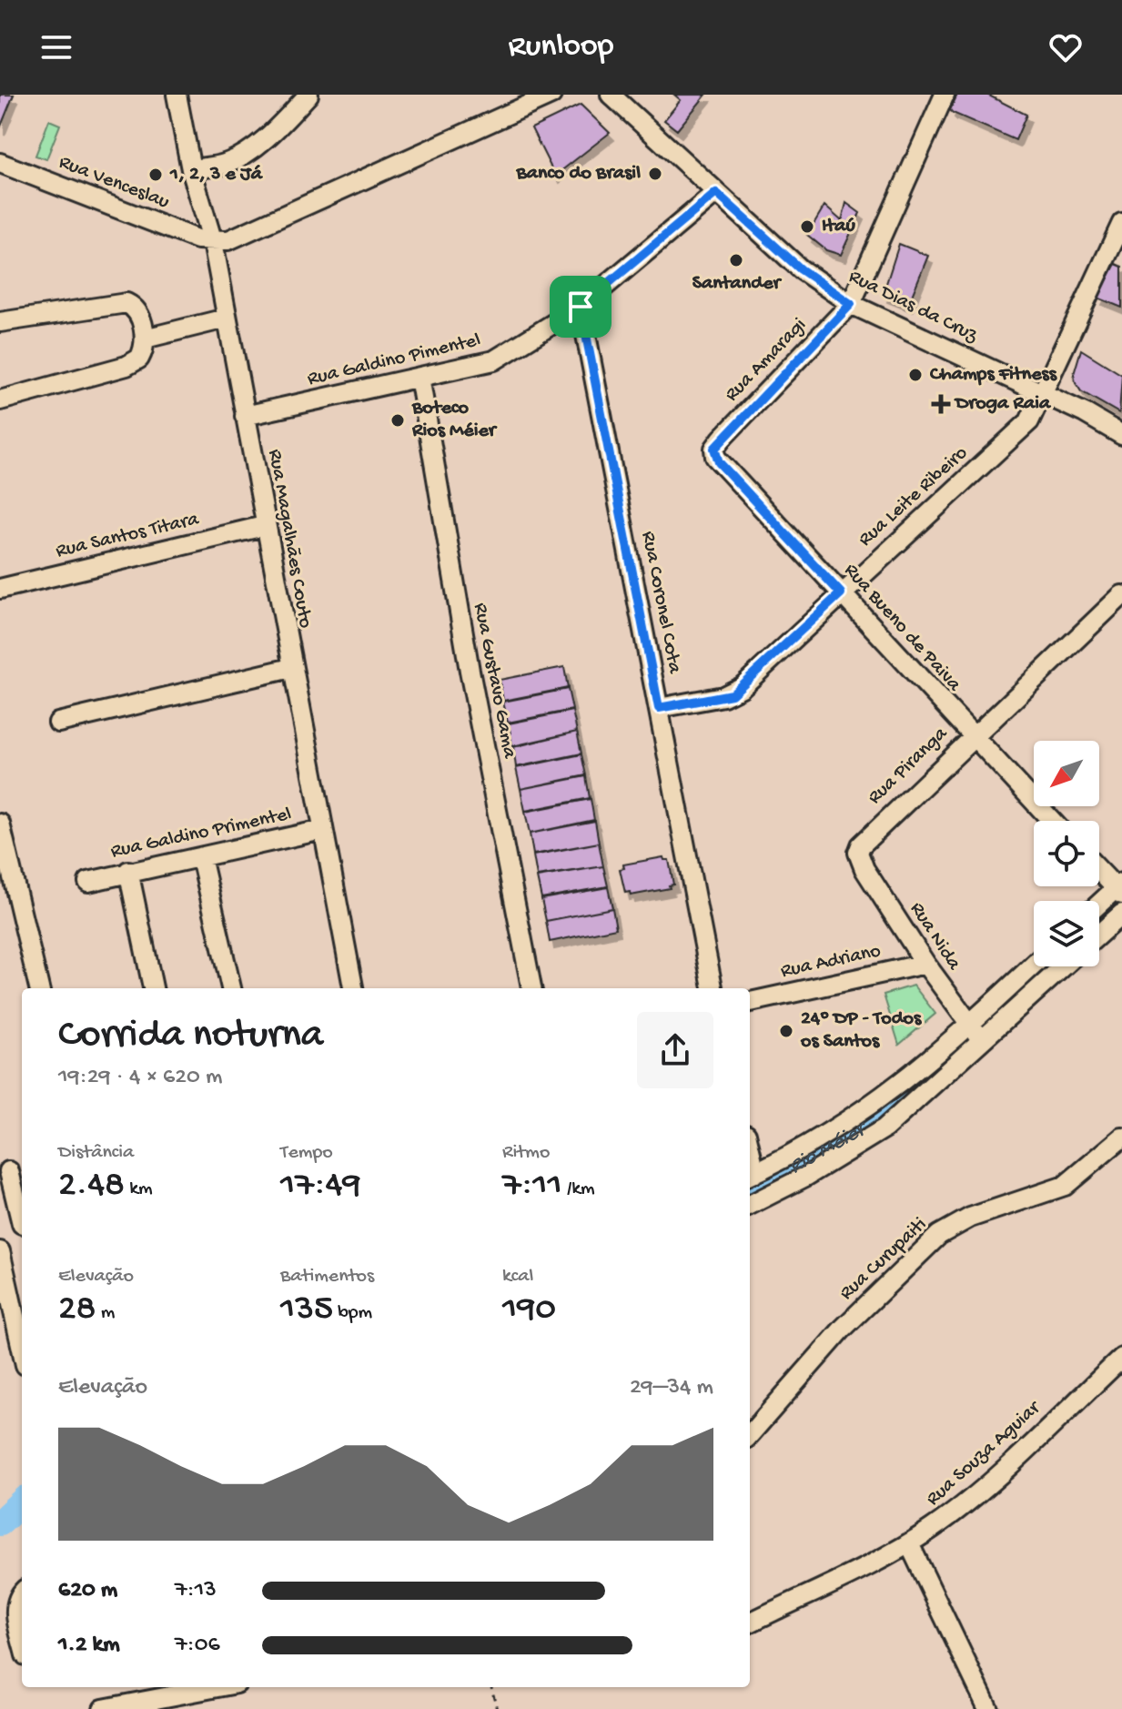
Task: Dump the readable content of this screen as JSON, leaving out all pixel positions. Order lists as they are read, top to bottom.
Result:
{
  "streets": {
    "street": [
      "Rua Venceslau",
      "Rua Dias da Cruz",
      "Rua Galdino Pimentel",
      "Rua Amaragi",
      "Rua Leite Ribeiro",
      "Rua Santos Titara",
      "Rua Magalhães Couto",
      "Rua Coronel Cota",
      "Rua Bueno de Paiva",
      "Rua Gustavo Gama",
      "Rua Piranga",
      "Rua Galdino Primentel",
      "Rua Nida",
      "Rua Adriano",
      "Rua Curupaiti",
      "Rua Souza Aguiar"
    ]
  },
  "crossings": [
    ["Rua Venceslau", "Rua Magalhães Couto"],
    ["Rua Dias da Cruz", "Rua Galdino Pimentel"],
    ["Rua Dias da Cruz", "Rua Amaragi"],
    ["Rua Dias da Cruz", "Rua Leite Ribeiro"],
    ["Rua Galdino Pimentel", "Rua Magalhães Couto"],
    ["Rua Galdino Pimentel", "Rua Coronel Cota"],
    ["Rua Galdino Pimentel", "Rua Gustavo Gama"],
    ["Rua Amaragi", "Rua Bueno de Paiva"],
    ["Rua Leite Ribeiro", "Rua Coronel Cota"],
    ["Rua Leite Ribeiro", "Rua Bueno de Paiva"],
    ["Rua Santos Titara", "Rua Magalhães Couto"],
    ["Rua Magalhães Couto", "Rua Galdino Primentel"],
    ["Rua Bueno de Paiva", "Rua Piranga"],
    ["Rua Piranga", "Rua Nida"],
    ["Rua Nida", "Rua Adriano"]
  ],
  "water": ["Rio Méier"],
  "places": {
    "other": [
      "Banco do Brasil",
      "1, 2, 3 e Já",
      "Itaú",
      "Santander",
      "Champs Fitness",
      "Boteco Rios Méier",
      "24º DP - Todos os Santos"
    ],
    "health": ["Droga Raia"]
  },
  "north": "bottom left",
  "page": {
    "header": "Runloop",
    "heading": ["Corrida noturna", "19:29 · 4 × 620 m"],
    "stats": [
      ["Distância", "2.48 km"],
      ["Tempo", "17:49"],
      ["Ritmo", "7:11 /km"],
      ["Elevação", "28 m"],
      ["Batimentos", "135 bpm"],
      ["kcal", "190"]
    ],
    "chart": ["Elevação", "29–34 m"],
    "list": [
      {
        "name": "620 m",
        "note": "7:13"
      },
      {
        "name": "1.2 km",
        "note": "7:06"
      }
    ]
  }
}
